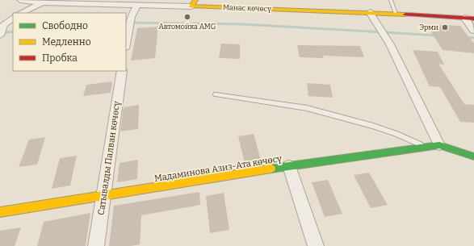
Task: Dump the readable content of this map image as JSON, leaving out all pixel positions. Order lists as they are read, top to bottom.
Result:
{
  "streets": {
    "main road": ["Манас көчөсү", "Мадаминова Азиз-Ата көчөсү"],
    "street": ["Сатывалды Палван көчөсү"]
  },
  "crossings": [
    ["Сатывалды Палван көчөсү", "Мадаминова Азиз-Ата көчөсү"]
  ],
  "places": ["Автомойка AMG", "Эрми"],
  "legend": ["Свободно", "Медленно", "Пробка"]
}
